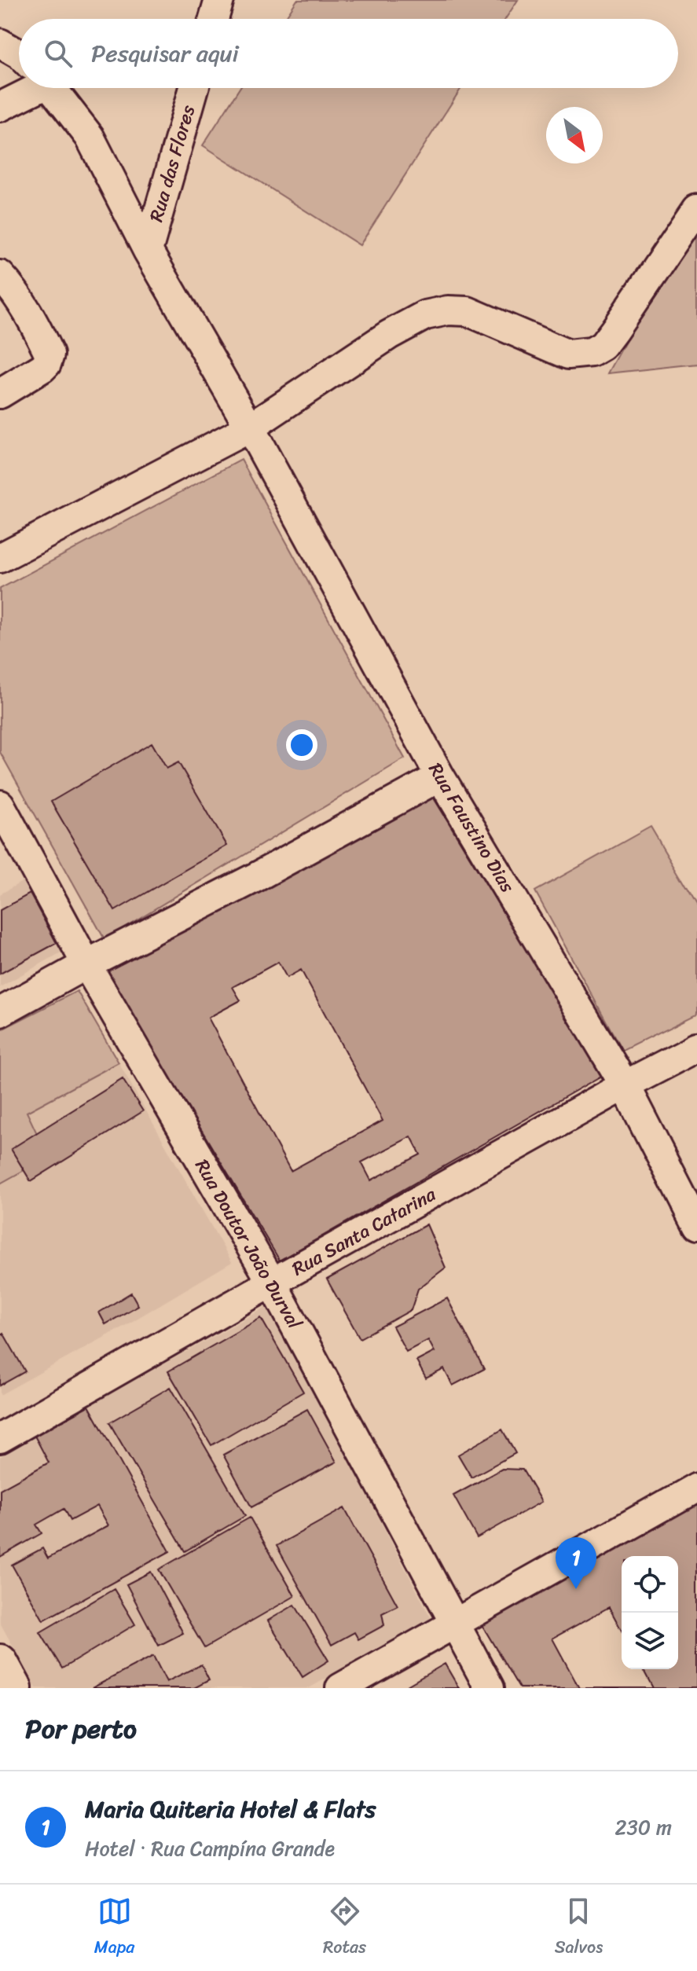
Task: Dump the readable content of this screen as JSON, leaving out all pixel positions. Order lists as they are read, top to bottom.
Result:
{
  "streets": {
    "street": [
      "Rua das Flores",
      "Rua Faustino Dias",
      "Rua Santa Catarina",
      "Rua Doutor João Durval"
    ]
  },
  "crossings": [
    ["Rua das Flores", "Rua Faustino Dias"],
    ["Rua Faustino Dias", "Rua Santa Catarina"],
    ["Rua Santa Catarina", "Rua Doutor João Durval"]
  ],
  "north": "bottom right",
  "page": {
    "search": "Pesquisar aqui",
    "pins": "1",
    "heading": "Por perto",
    "list": [
      {
        "mark": "1",
        "name": "Maria Quiteria Hotel & Flats",
        "note": "Hotel · Rua Campína Grande",
        "value": "230 m"
      }
    ],
    "nav": ["Mapa", "Rotas", "Salvos"]
  }
}
